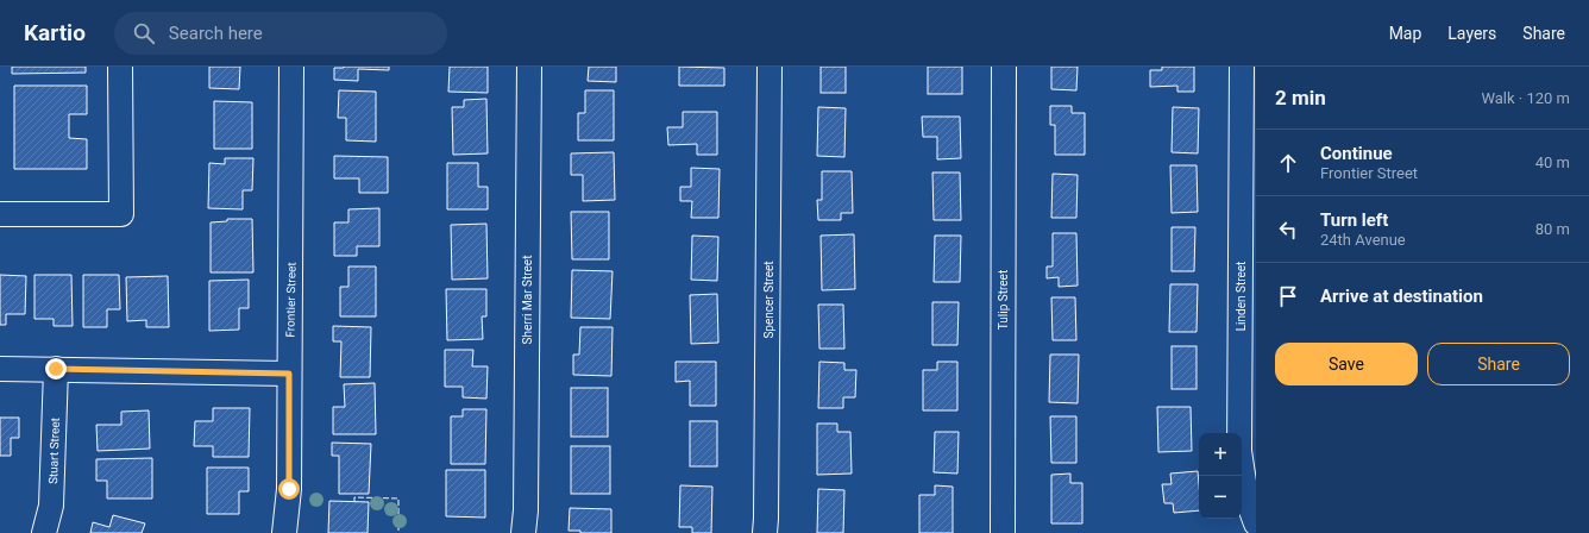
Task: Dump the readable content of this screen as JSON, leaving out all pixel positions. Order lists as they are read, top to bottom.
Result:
{
  "streets": {
    "street": [
      "Linden Street",
      "Frontier Street",
      "Sherri Mar Street",
      "Spencer Street",
      "Tulip Street",
      "Stuart Street"
    ]
  },
  "page": {
    "header": "Kartio",
    "search": "Search here",
    "nav": ["Map", "Layers", "Share"],
    "heading": ["2 min", "Walk · 120 m"],
    "list": [
      ["Continue", "Frontier Street", "40 m"],
      ["Turn left", "24th Avenue", "80 m"],
      "Arrive at destination"
    ],
    "buttons": ["Save", "Share"],
    "map_buttons": ["+", "−"]
  }
}
